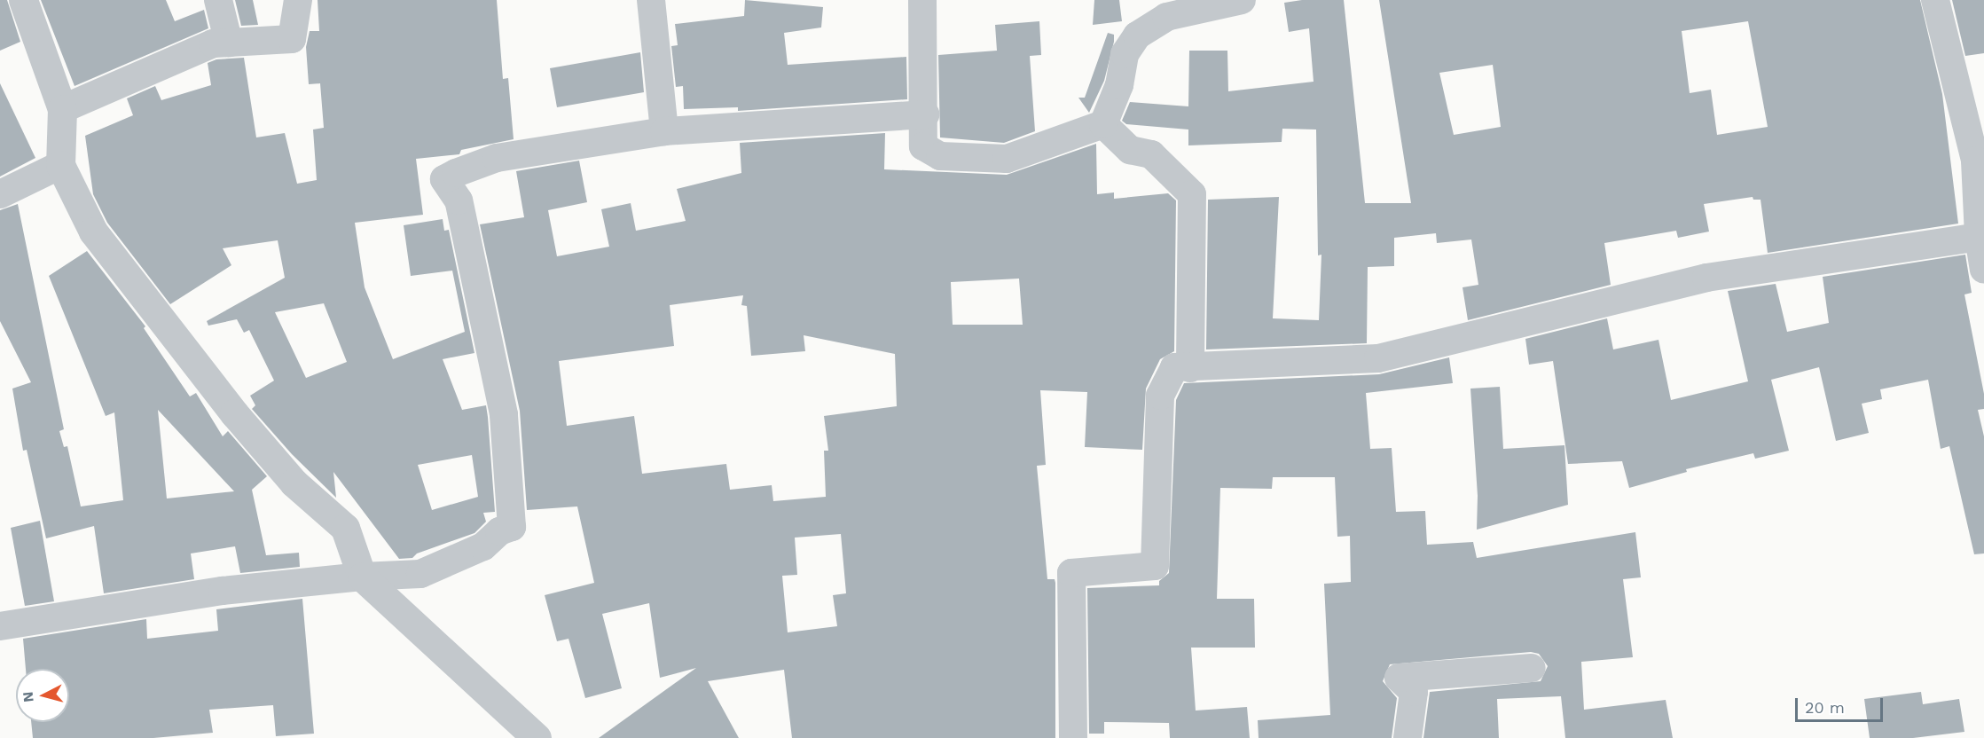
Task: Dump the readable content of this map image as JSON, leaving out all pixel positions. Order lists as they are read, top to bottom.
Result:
{
  "scale_bar": "20 m",
  "north": "left"
}
